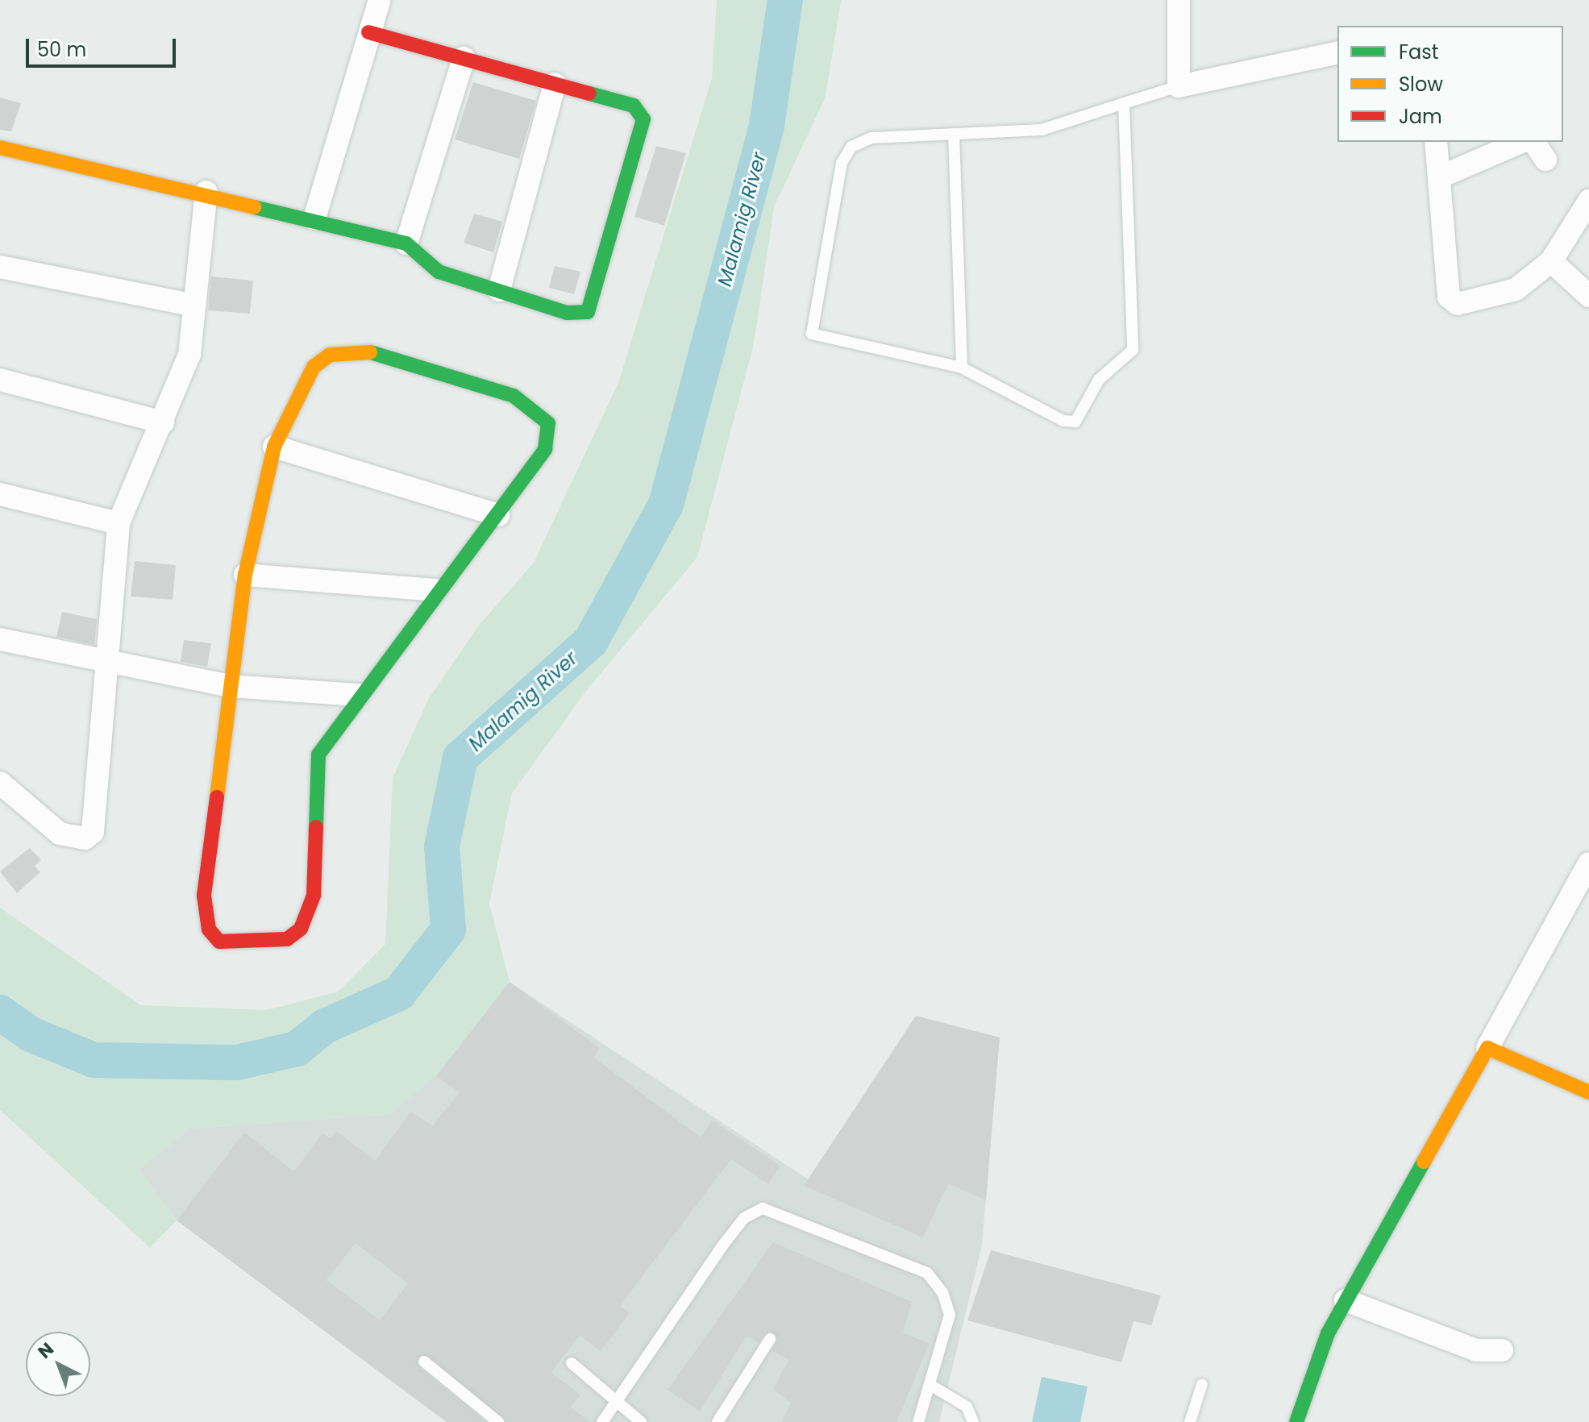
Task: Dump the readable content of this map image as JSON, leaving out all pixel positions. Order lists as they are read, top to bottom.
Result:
{
  "water": ["Malamig River"],
  "legend": ["Fast", "Slow", "Jam"],
  "scale_bar": "50 m",
  "north": "top left"
}
